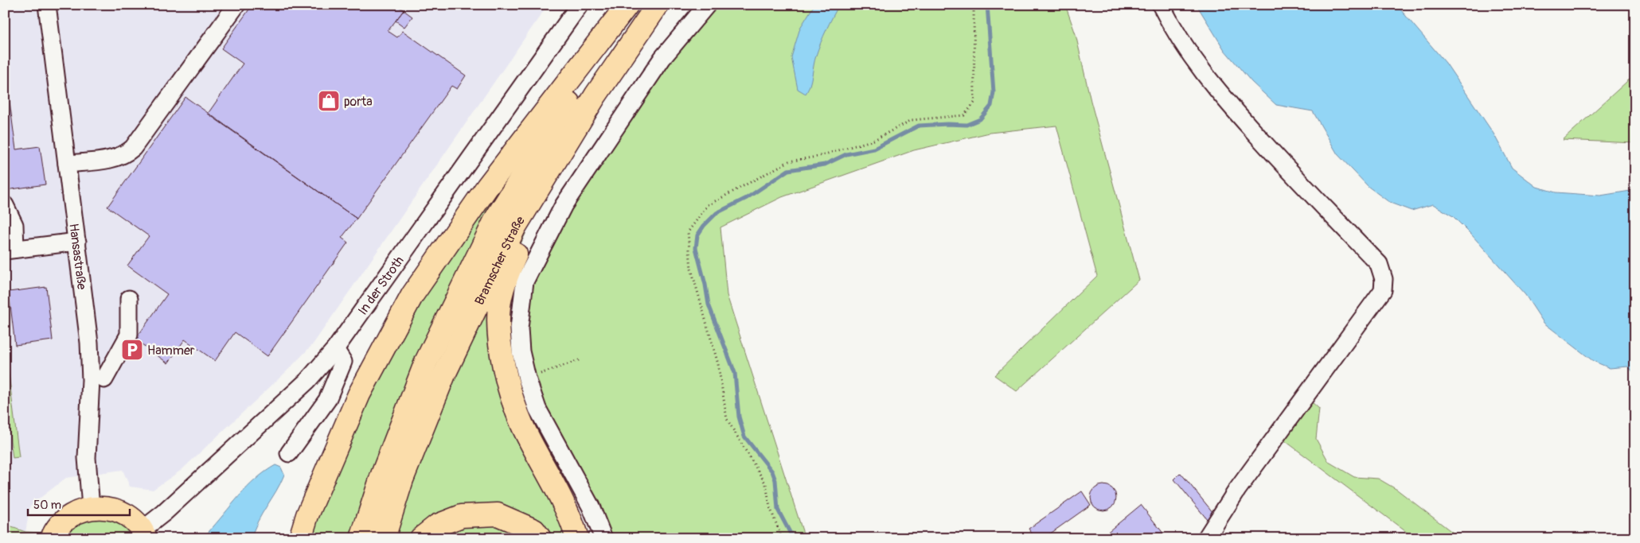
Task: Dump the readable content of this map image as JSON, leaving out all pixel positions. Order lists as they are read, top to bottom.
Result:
{
  "streets": {
    "main road": ["Bramscher Straße"],
    "street": ["Hansastraße", "In der Stroth"]
  },
  "places": {
    "shop": ["porta"],
    "parking": ["Hammer"]
  },
  "scale_bar": "50 m"
}
